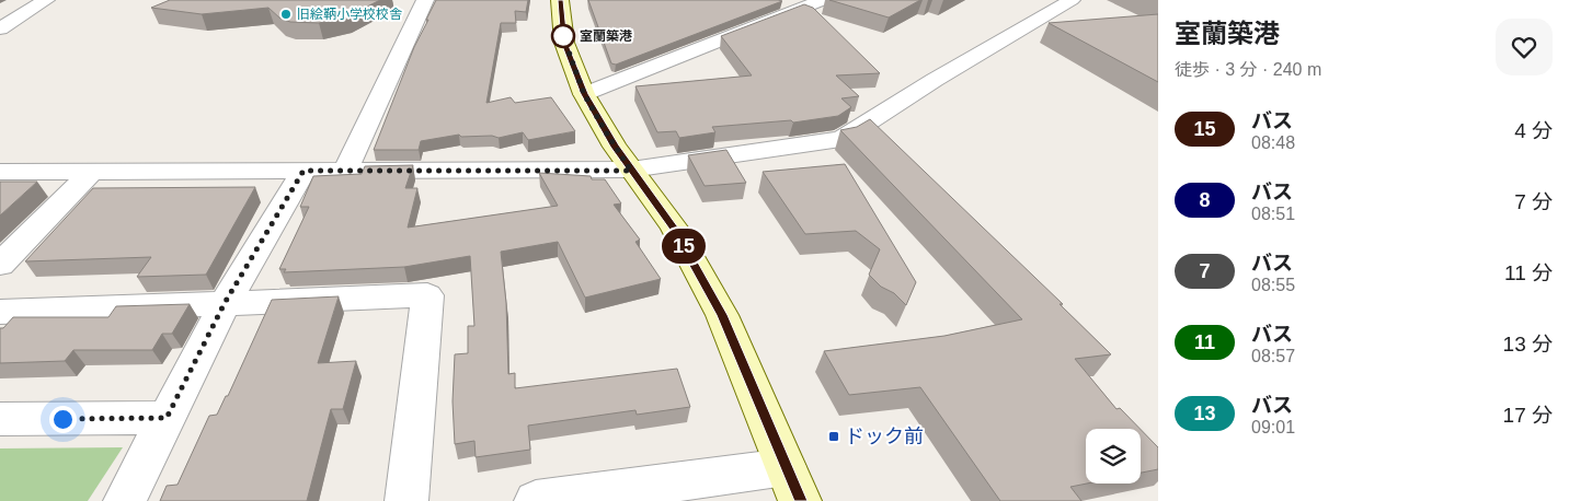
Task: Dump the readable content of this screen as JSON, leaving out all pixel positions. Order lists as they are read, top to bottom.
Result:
{
  "places": {
    "other": ["旧絵鞆小学校校舎", "室蘭築港"],
    "transit": ["ドック前"]
  },
  "lines": ["bus line 15"],
  "page": {
    "on_map": "15",
    "heading": ["室蘭築港", "徒歩 · 3 分 · 240 m"],
    "list": [
      {
        "mark": "15",
        "name": "バス",
        "note": "08:48",
        "value": "4 分"
      },
      {
        "mark": "8",
        "name": "バス",
        "note": "08:51",
        "value": "7 分"
      },
      {
        "mark": "7",
        "name": "バス",
        "note": "08:55",
        "value": "11 分"
      },
      {
        "mark": "11",
        "name": "バス",
        "note": "08:57",
        "value": "13 分"
      },
      {
        "mark": "13",
        "name": "バス",
        "note": "09:01",
        "value": "17 分"
      }
    ]
  }
}
